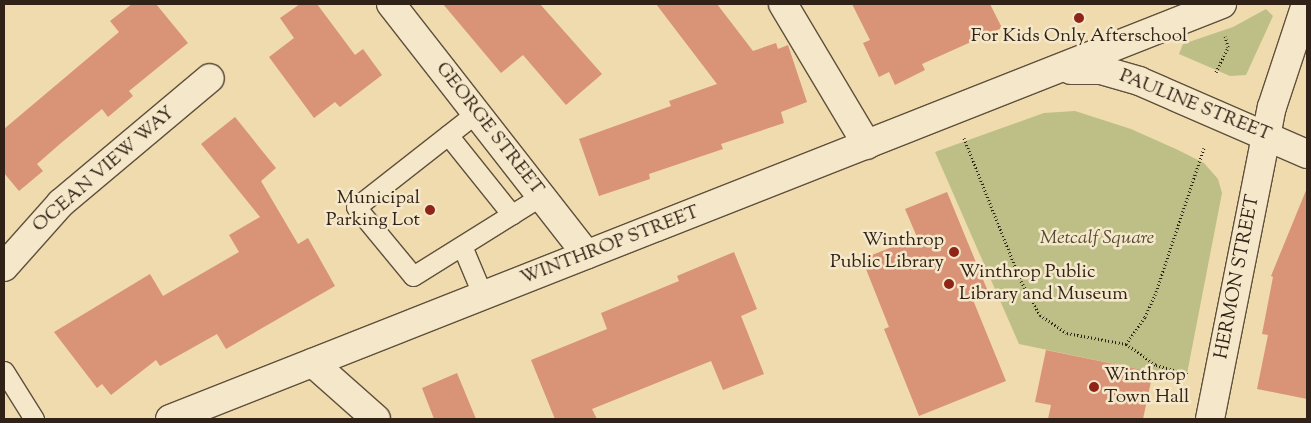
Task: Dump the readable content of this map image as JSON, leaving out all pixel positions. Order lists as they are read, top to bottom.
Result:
{
  "streets": {
    "main road": [
      "PAULINE STREET",
      "GEORGE STREET",
      "OCEAN VIEW WAY",
      "WINTHROP STREET",
      "HERMON STREET"
    ]
  },
  "crossings": [
    ["PAULINE STREET", "WINTHROP STREET"],
    ["PAULINE STREET", "HERMON STREET"],
    ["GEORGE STREET", "WINTHROP STREET"]
  ],
  "parks": ["Metcalf Square"],
  "places": [
    "For Kids Only Afterschool",
    "Municipal Parking Lot",
    "Winthrop Public Library",
    "Winthrop Public Library and Museum",
    "Winthrop Town Hall"
  ]
}
